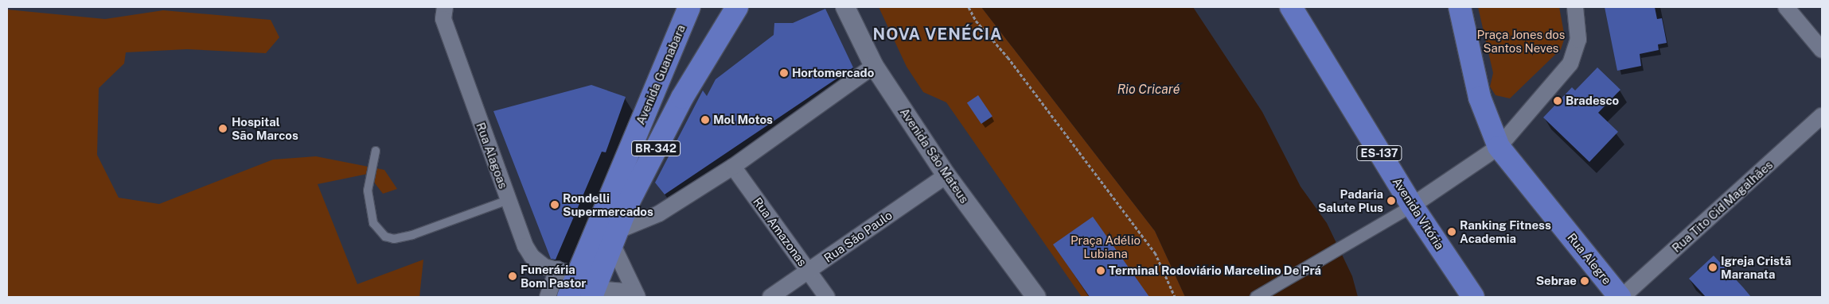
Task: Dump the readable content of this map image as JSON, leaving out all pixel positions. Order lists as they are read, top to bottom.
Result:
{
  "streets": {
    "main road": [
      "Avenida Guanabara",
      "BR-342",
      "ES-137",
      "Avenida Vitória",
      "Rua Alegre"
    ],
    "street": [
      "Rua Alagoas",
      "Avenida São Mateus",
      "Rua Tito Cid Magalhães",
      "Rua Amazonas",
      "Rua São Paulo"
    ]
  },
  "crossings": [
    ["Avenida Guanabara", "Rua Alagoas"],
    ["Avenida São Mateus", "Rua São Paulo"],
    ["Rua Tito Cid Magalhães", "Rua Alegre"],
    ["Rua Amazonas", "Rua São Paulo"]
  ],
  "districts": ["NOVA VENÉCIA"],
  "water": ["Rio Cricaré"],
  "parks": ["Praça Jones dos Santos Neves", "Praça Adélio Lubiana"],
  "places": [
    "Hortomercado",
    "Bradesco",
    "Mol Motos",
    "Hospital São Marcos",
    "Padaria Salute Plus",
    "Rondelli Supermercados",
    "Ranking Fitness Academia",
    "Igreja Cristã Maranata",
    "Terminal Rodoviário Marcelino De Prá",
    "Funerária Bom Pastor",
    "Sebrae"
  ]
}
